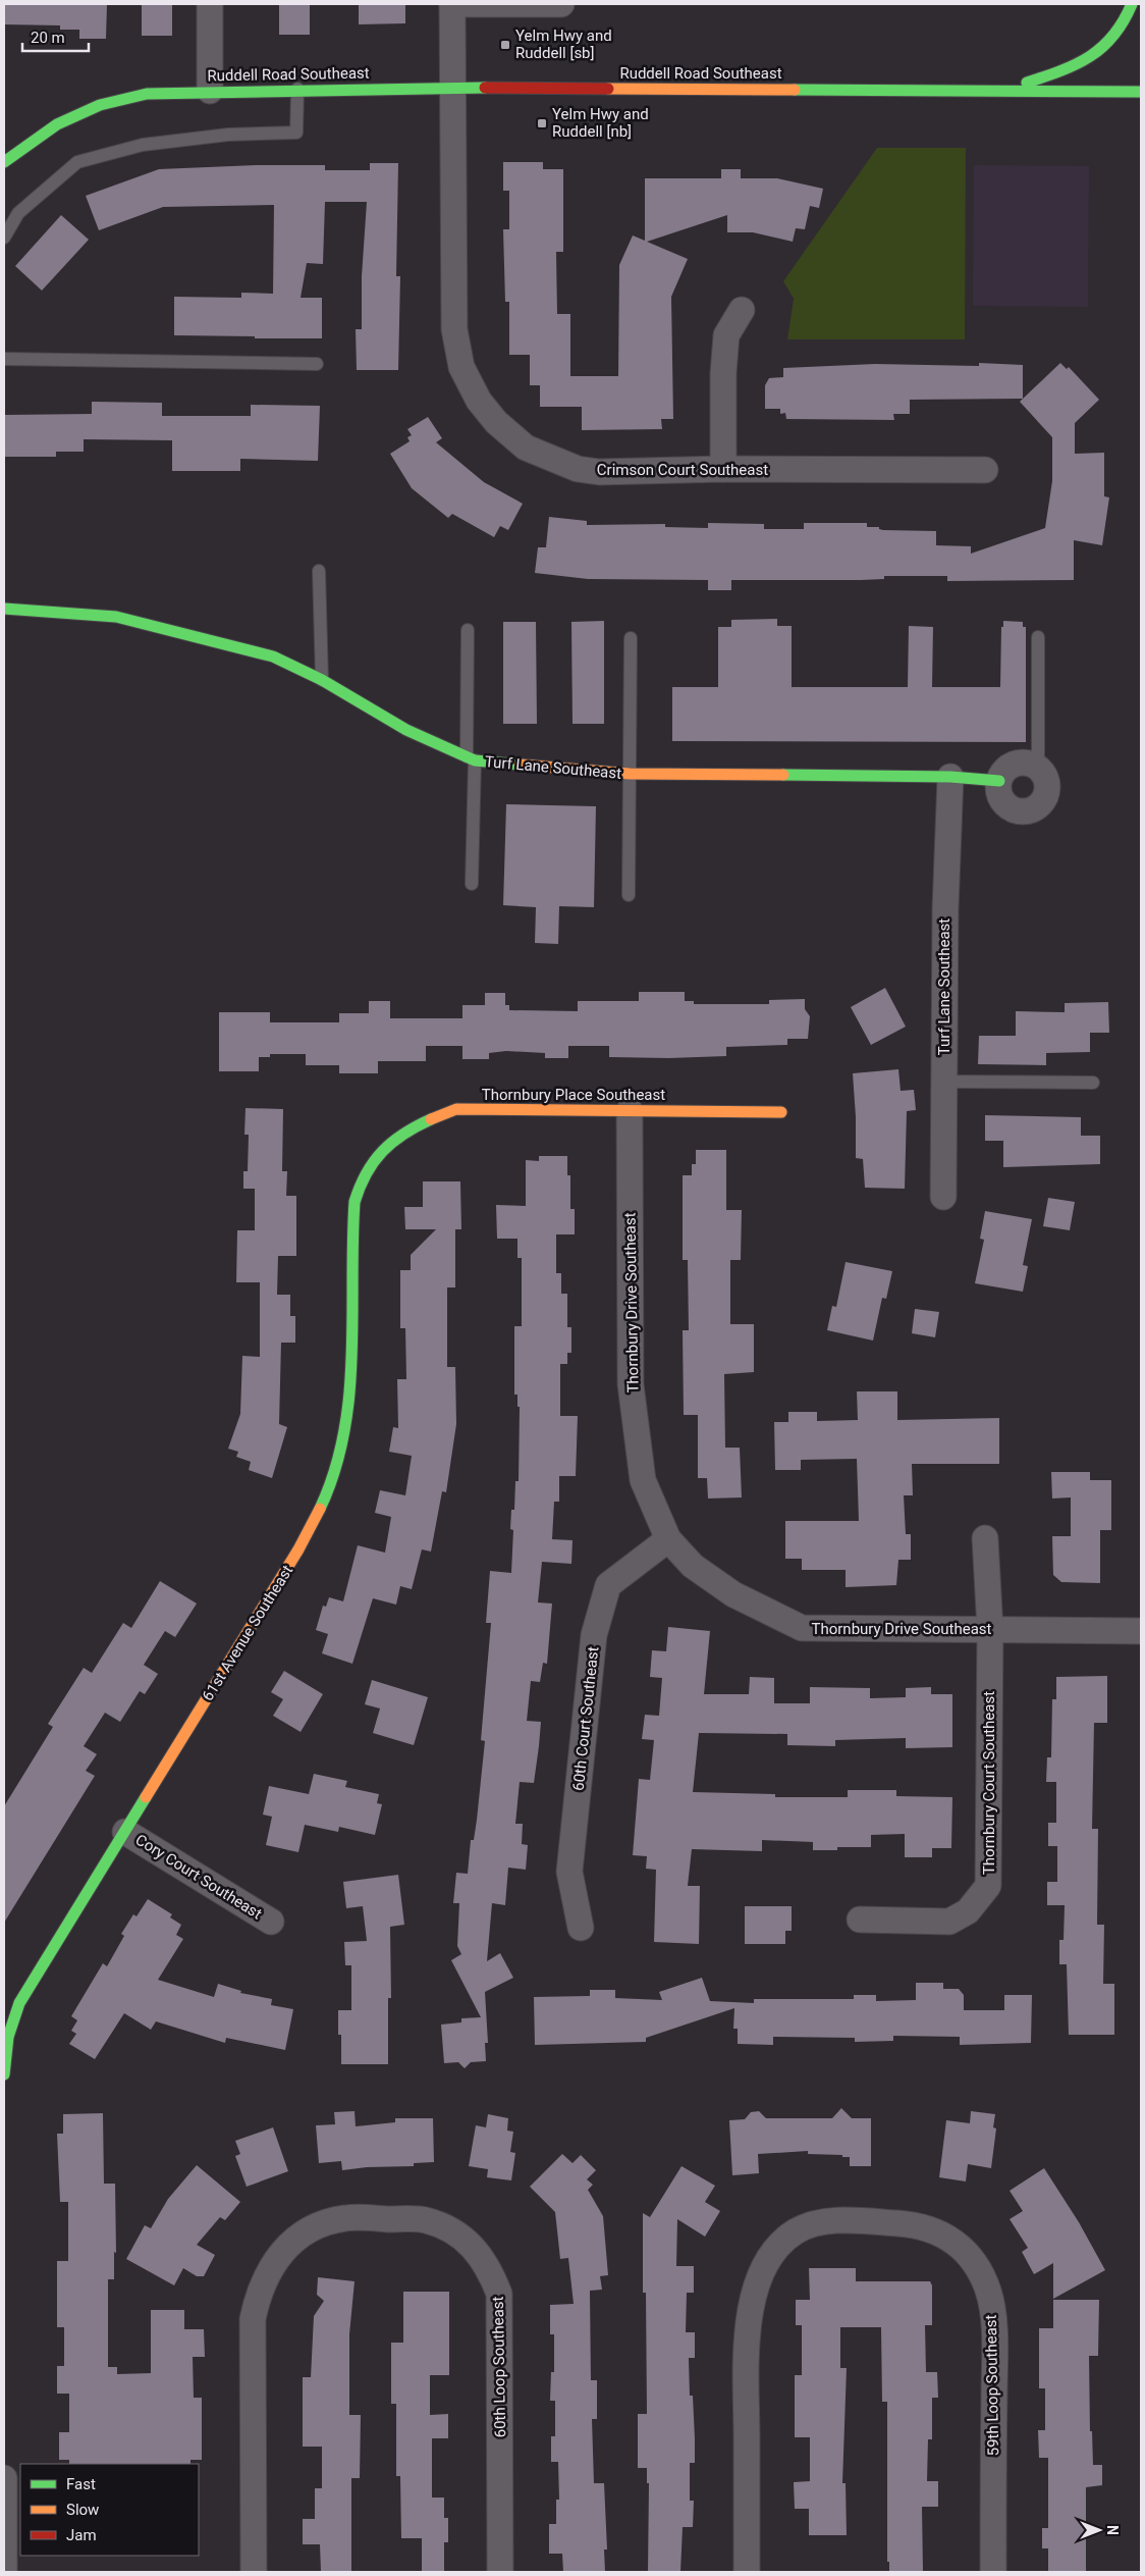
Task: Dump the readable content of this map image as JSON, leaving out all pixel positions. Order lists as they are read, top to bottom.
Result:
{
  "streets": {
    "street": [
      "Ruddell Road Southeast",
      "Crimson Court Southeast",
      "Turf Lane Southeast",
      "Thornbury Place Southeast",
      "Thornbury Drive Southeast",
      "61st Avenue Southeast",
      "60th Court Southeast",
      "Thornbury Court Southeast",
      "Cory Court Southeast",
      "60th Loop Southeast",
      "59th Loop Southeast"
    ]
  },
  "crossings": [
    ["Ruddell Road Southeast", "Crimson Court Southeast"],
    ["Thornbury Place Southeast", "Thornbury Drive Southeast"],
    ["Thornbury Place Southeast", "61st Avenue Southeast"],
    ["Thornbury Drive Southeast", "60th Court Southeast"],
    ["Thornbury Drive Southeast", "Thornbury Court Southeast"],
    ["61st Avenue Southeast", "Cory Court Southeast"]
  ],
  "places": {
    "transit": ["Yelm Hwy and Ruddell [sb]", "Yelm Hwy and Ruddell [nb]"]
  },
  "legend": ["Fast", "Slow", "Jam"],
  "scale_bar": "20 m",
  "north": "right"
}
